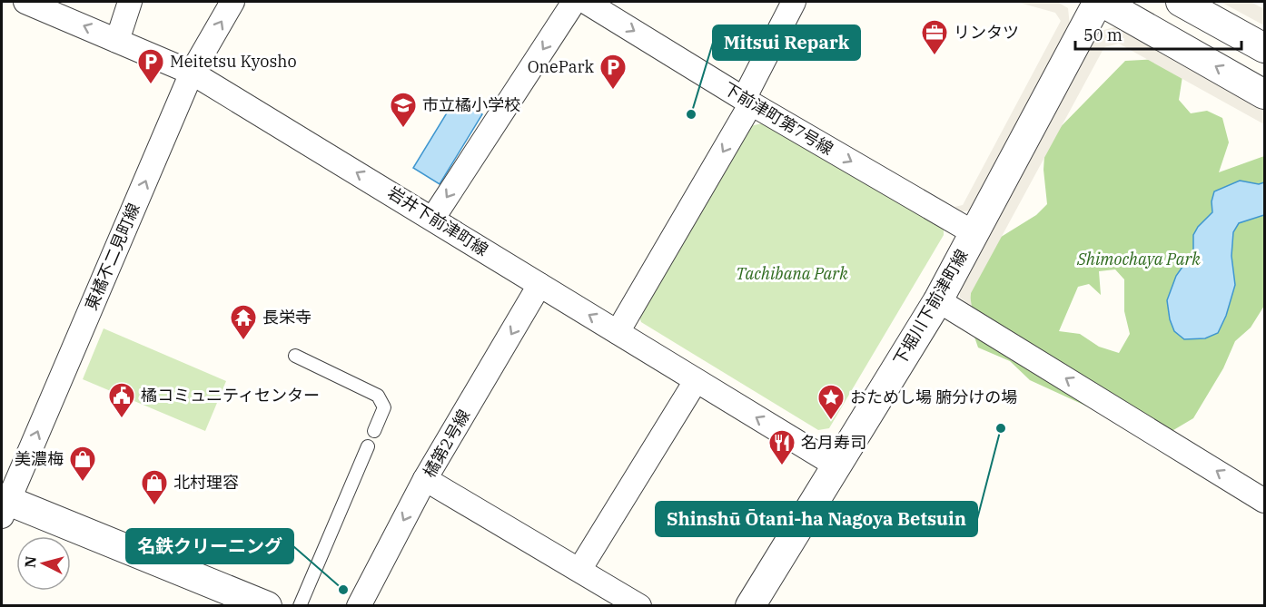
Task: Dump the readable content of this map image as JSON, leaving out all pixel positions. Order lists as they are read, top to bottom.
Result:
{
  "streets": {
    "street": [
      "下前津町第7号線",
      "岩井下前津町線",
      "東橘不二見町線",
      "下堀川下前津町線",
      "橘第2号線"
    ]
  },
  "crossings": [
    ["下前津町第7号線", "下堀川下前津町線"],
    ["岩井下前津町線", "東橘不二見町線"],
    ["岩井下前津町線", "下堀川下前津町線"],
    ["岩井下前津町線", "橘第2号線"]
  ],
  "one_way": ["下前津町第7号線", "岩井下前津町線", "東橘不二見町線"],
  "parks": ["Shimochaya Park", "Tachibana Park"],
  "places": {
    "office": ["リンタツ"],
    "parking": ["Meitetsu Kyosho", "OnePark"],
    "other": ["Mitsui Repark", "Shinshū Ōtani-ha Nagoya Betsuin", "名鉄クリーニング"],
    "school or university": ["市立橘小学校"],
    "temple": ["長栄寺"],
    "public building": ["橘コミュニティセンター"],
    "place": ["おためし場 腑分けの場"],
    "restaurant": ["名月寿司"],
    "shop": ["美濃梅", "北村理容"]
  },
  "scale_bar": "50 m",
  "north": "left"
}
